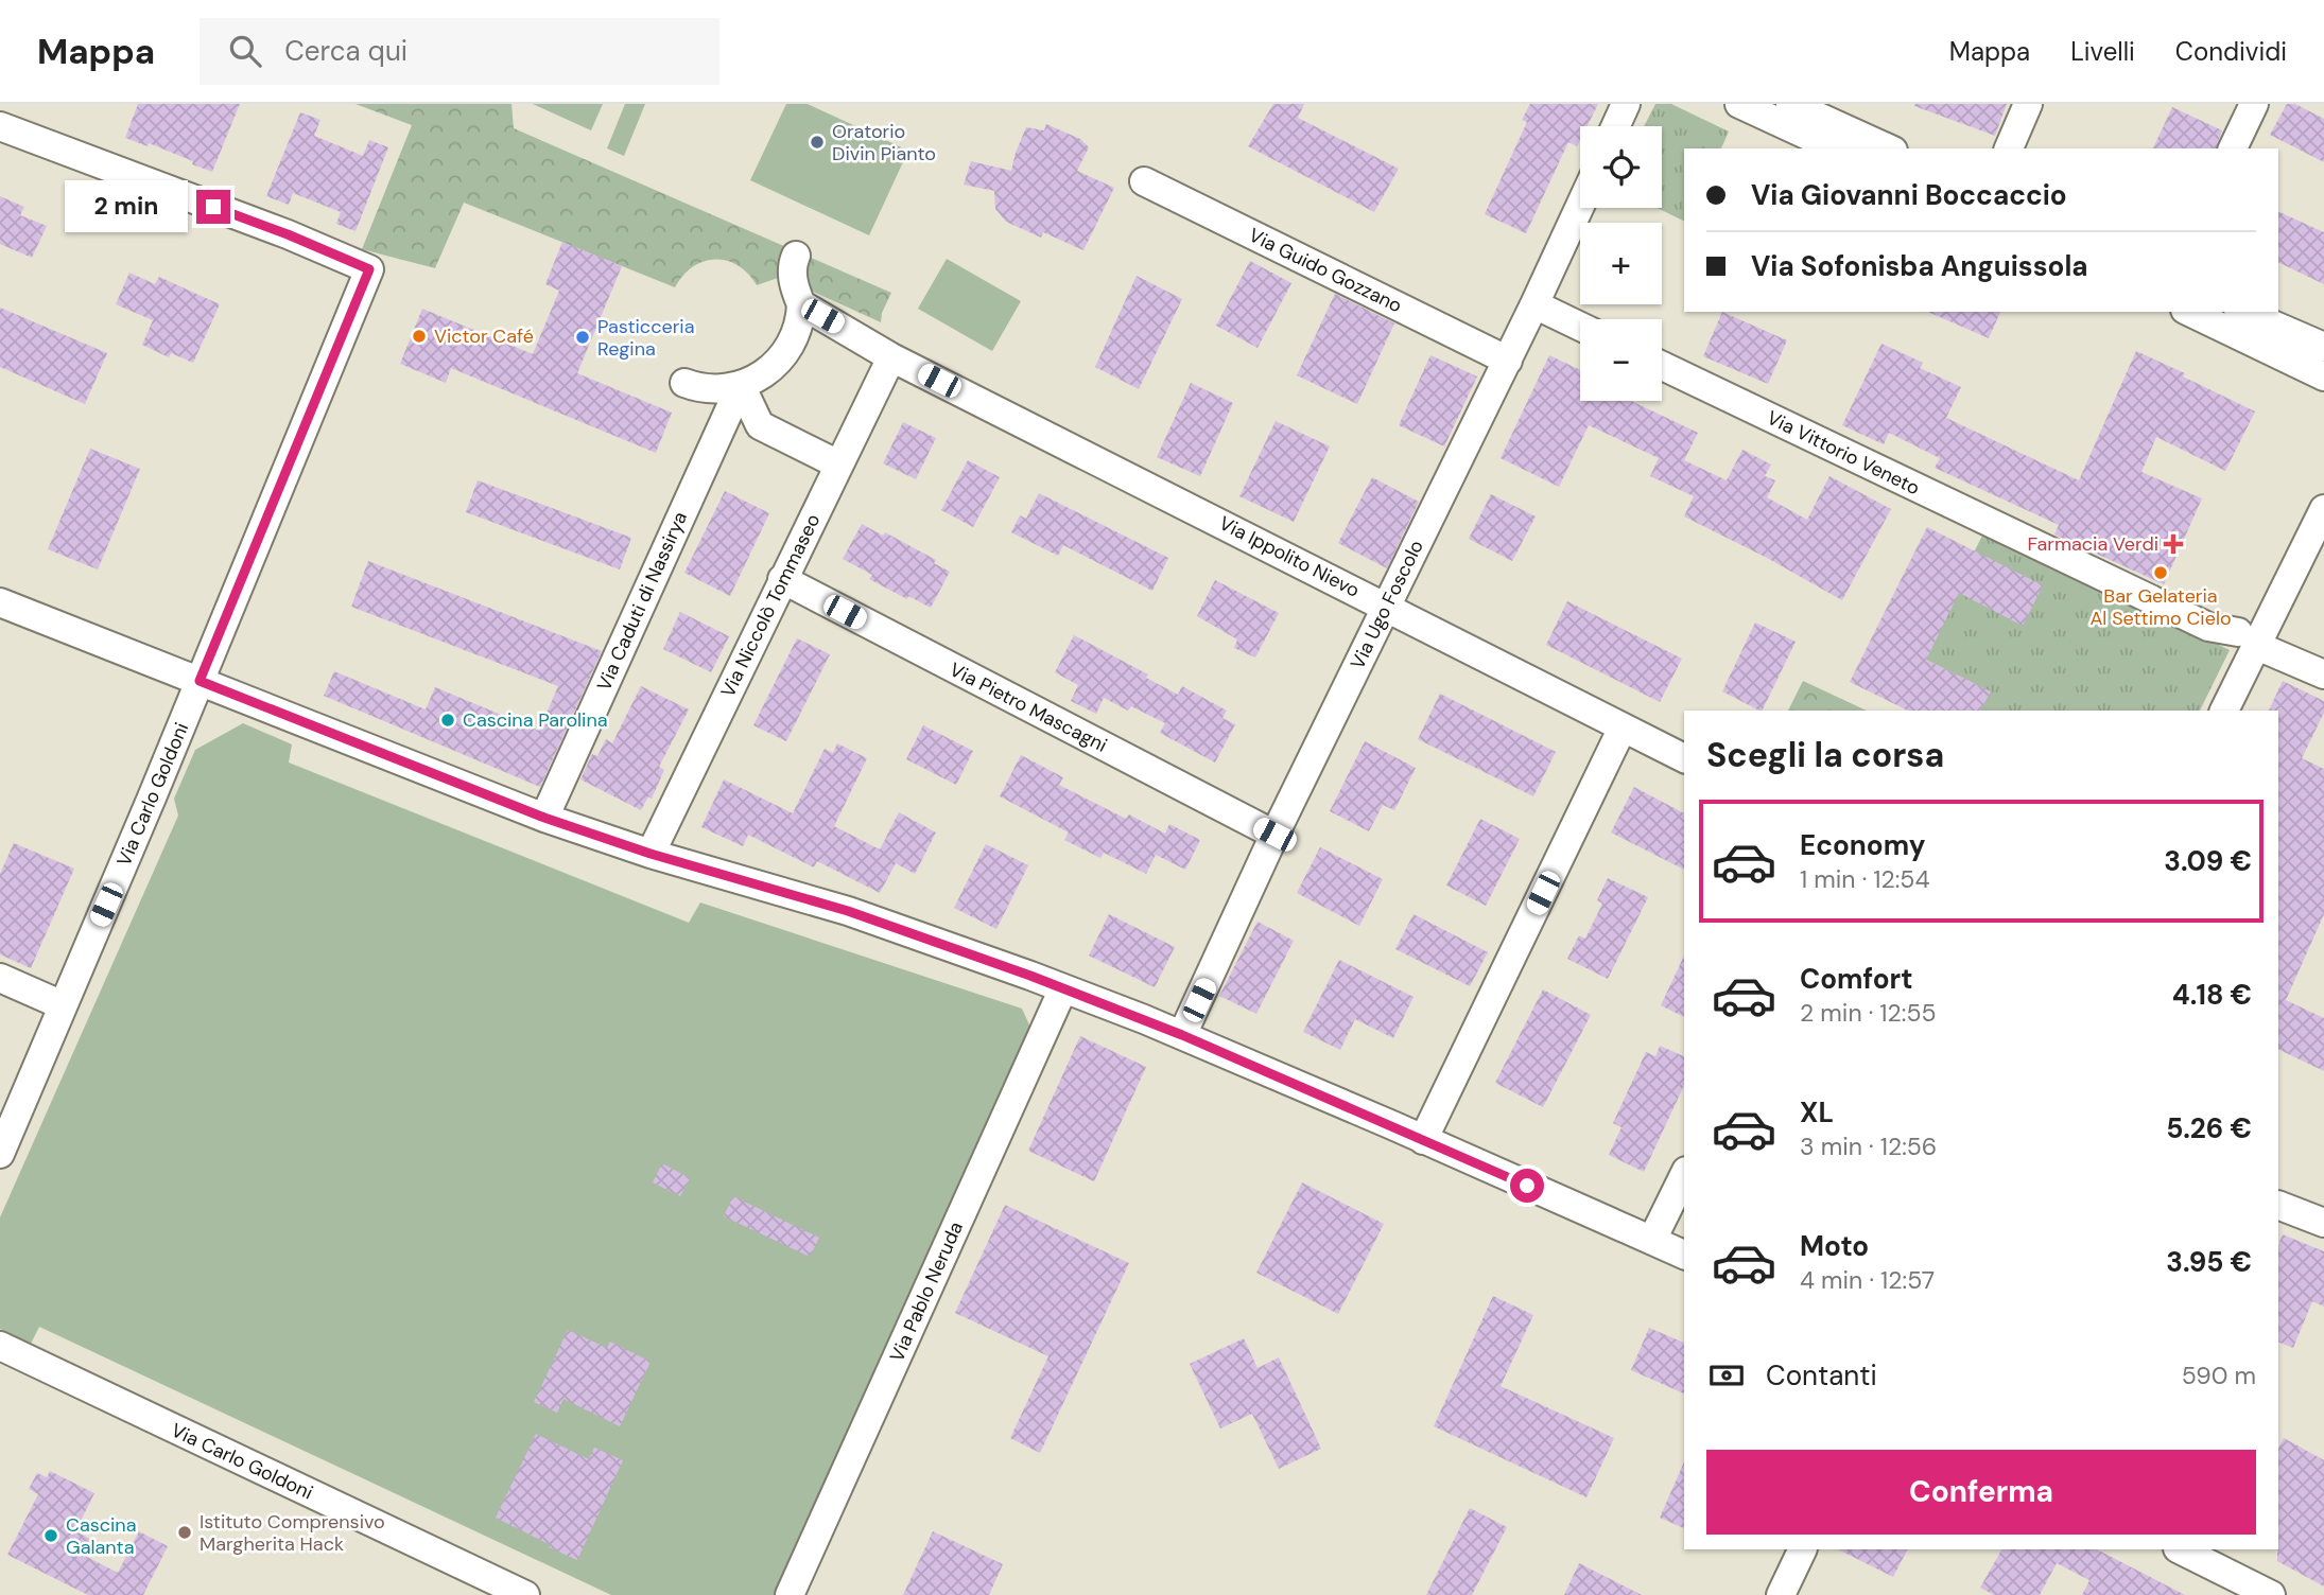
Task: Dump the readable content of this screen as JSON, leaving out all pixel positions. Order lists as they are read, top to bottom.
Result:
{
  "streets": {
    "street": [
      "Via Guido Gozzano",
      "Via Vittorio Veneto",
      "Via Ippolito Nievo",
      "Via Caduti di Nassirya",
      "Via Ugo Foscolo",
      "Via Niccolò Tommaseo",
      "Via Pietro Mascagni",
      "Via Carlo Goldoni",
      "Via Pablo Neruda"
    ]
  },
  "crossings": [
    ["Via Guido Gozzano", "Via Ugo Foscolo"],
    ["Via Ippolito Nievo", "Via Ugo Foscolo"],
    ["Via Ippolito Nievo", "Via Niccolò Tommaseo"],
    ["Via Ugo Foscolo", "Via Pietro Mascagni"],
    ["Via Niccolò Tommaseo", "Via Pietro Mascagni"]
  ],
  "places": {
    "other": [
      "Oratorio Divin Pianto",
      "Victor Café",
      "Pasticceria Regina",
      "Bar Gelateria Al Settimo Cielo",
      "Cascina Parolina",
      "Istituto Comprensivo Margherita Hack",
      "Cascina Galanta"
    ],
    "health": ["Farmacia Verdi"]
  },
  "page": {
    "header": "Mappa",
    "search": "Cerca qui",
    "nav": ["Mappa", "Livelli", "Condividi"],
    "map_buttons": ["+", "−"],
    "banner": ["Via Giovanni Boccaccio", "Via Sofonisba Anguissola"],
    "bubble": "2 min",
    "heading": "Scegli la corsa",
    "list": [
      {
        "name": "Economy",
        "note": "1 min · 12:54",
        "value": "3.09 €"
      },
      {
        "name": "Comfort",
        "note": "2 min · 12:55",
        "value": "4.18 €"
      },
      {
        "name": "XL",
        "note": "3 min · 12:56",
        "value": "5.26 €"
      },
      {
        "name": "Moto",
        "note": "4 min · 12:57",
        "value": "3.95 €"
      }
    ],
    "pay": ["Contanti", "590 m"],
    "buttons": "Conferma"
  }
}
